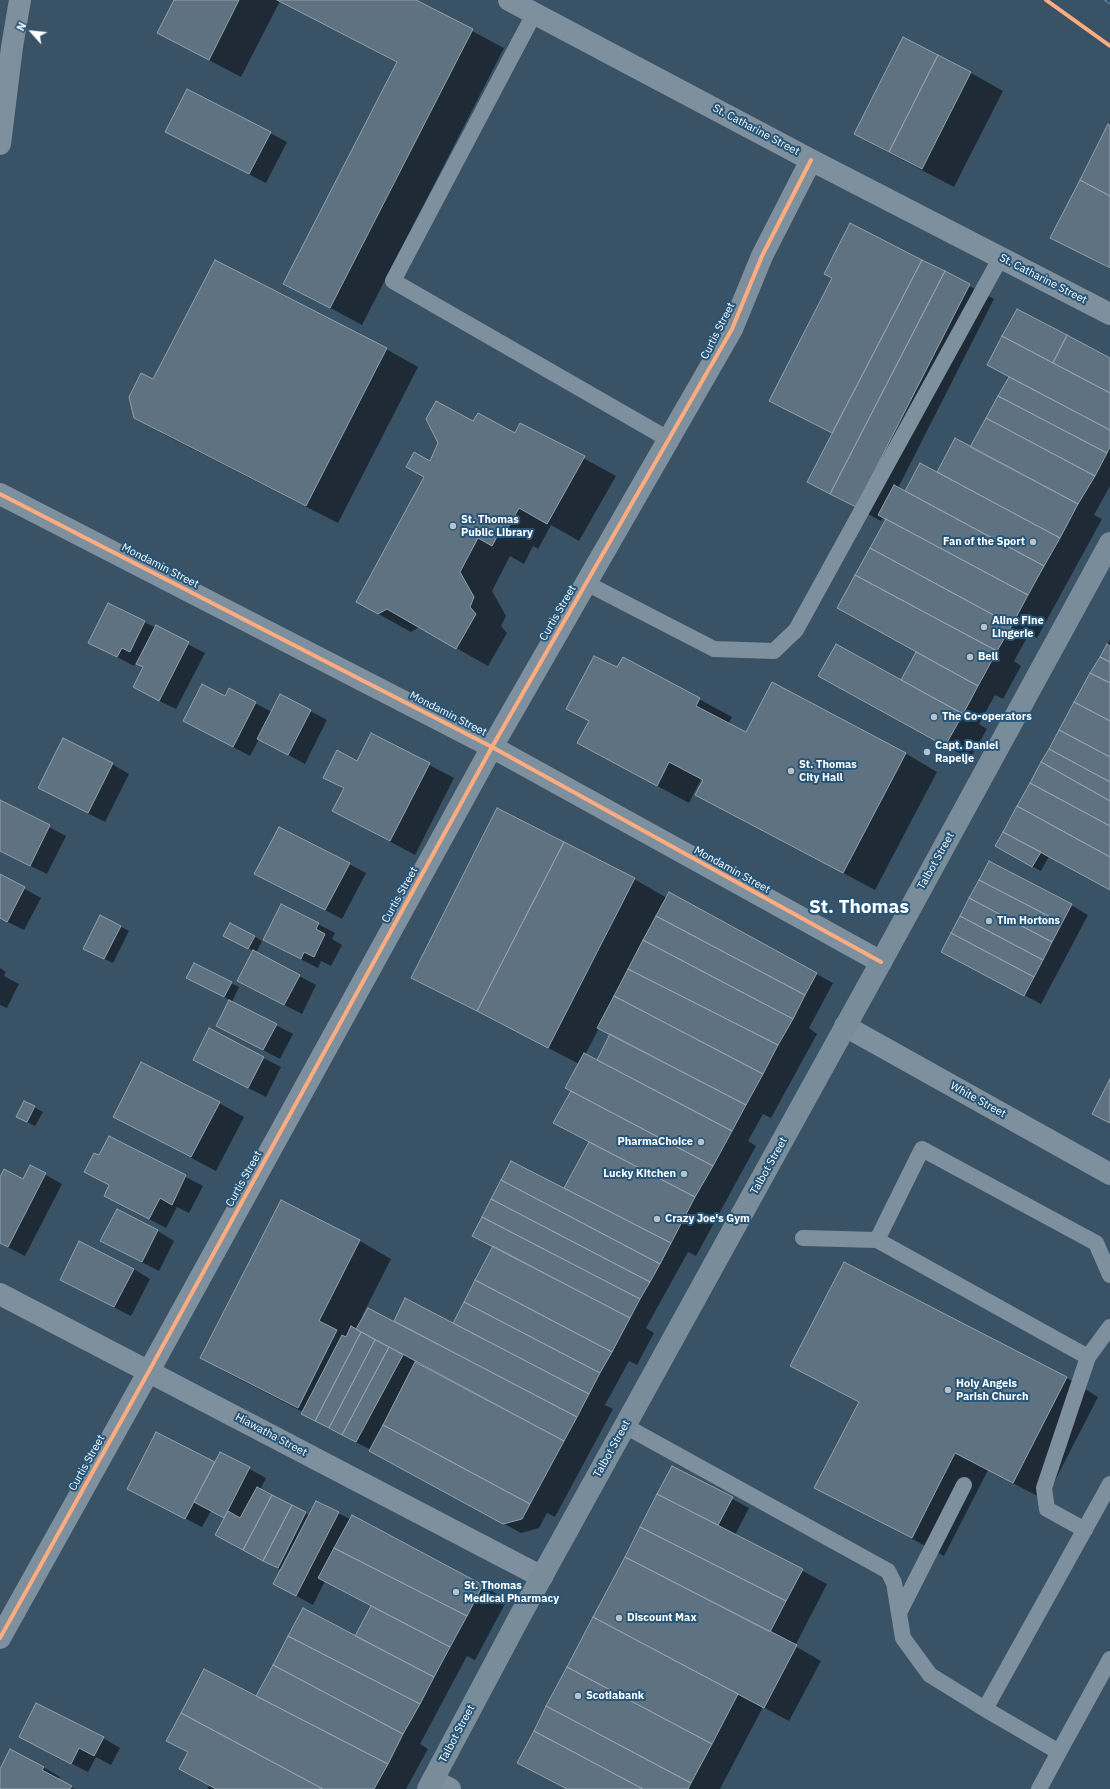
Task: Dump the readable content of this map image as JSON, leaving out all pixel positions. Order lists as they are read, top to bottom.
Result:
{
  "streets": {
    "main road": ["Talbot Street"],
    "street": [
      "St. Catharine Street",
      "Curtis Street",
      "Mondamin Street",
      "White Street",
      "Hiawatha Street"
    ]
  },
  "crossings": [
    ["St. Catharine Street", "Curtis Street"],
    ["Curtis Street", "Mondamin Street"],
    ["Curtis Street", "Hiawatha Street"],
    ["Mondamin Street", "Talbot Street"],
    ["Talbot Street", "White Street"],
    ["Talbot Street", "Hiawatha Street"]
  ],
  "districts": ["St. Thomas"],
  "places": [
    "St. Thomas Public Library",
    "Fan of the Sport",
    "Aline Fine Lingerie",
    "Bell",
    "The Co-operators",
    "Capt. Daniel Rapelje",
    "St. Thomas City Hall",
    "Tim Hortons",
    "PharmaChoice",
    "Lucky Kitchen",
    "Crazy Joe's Gym",
    "Holy Angels Parish Church",
    "St. Thomas Medical Pharmacy",
    "Discount Max",
    "Scotiabank"
  ],
  "north": "top left"
}
